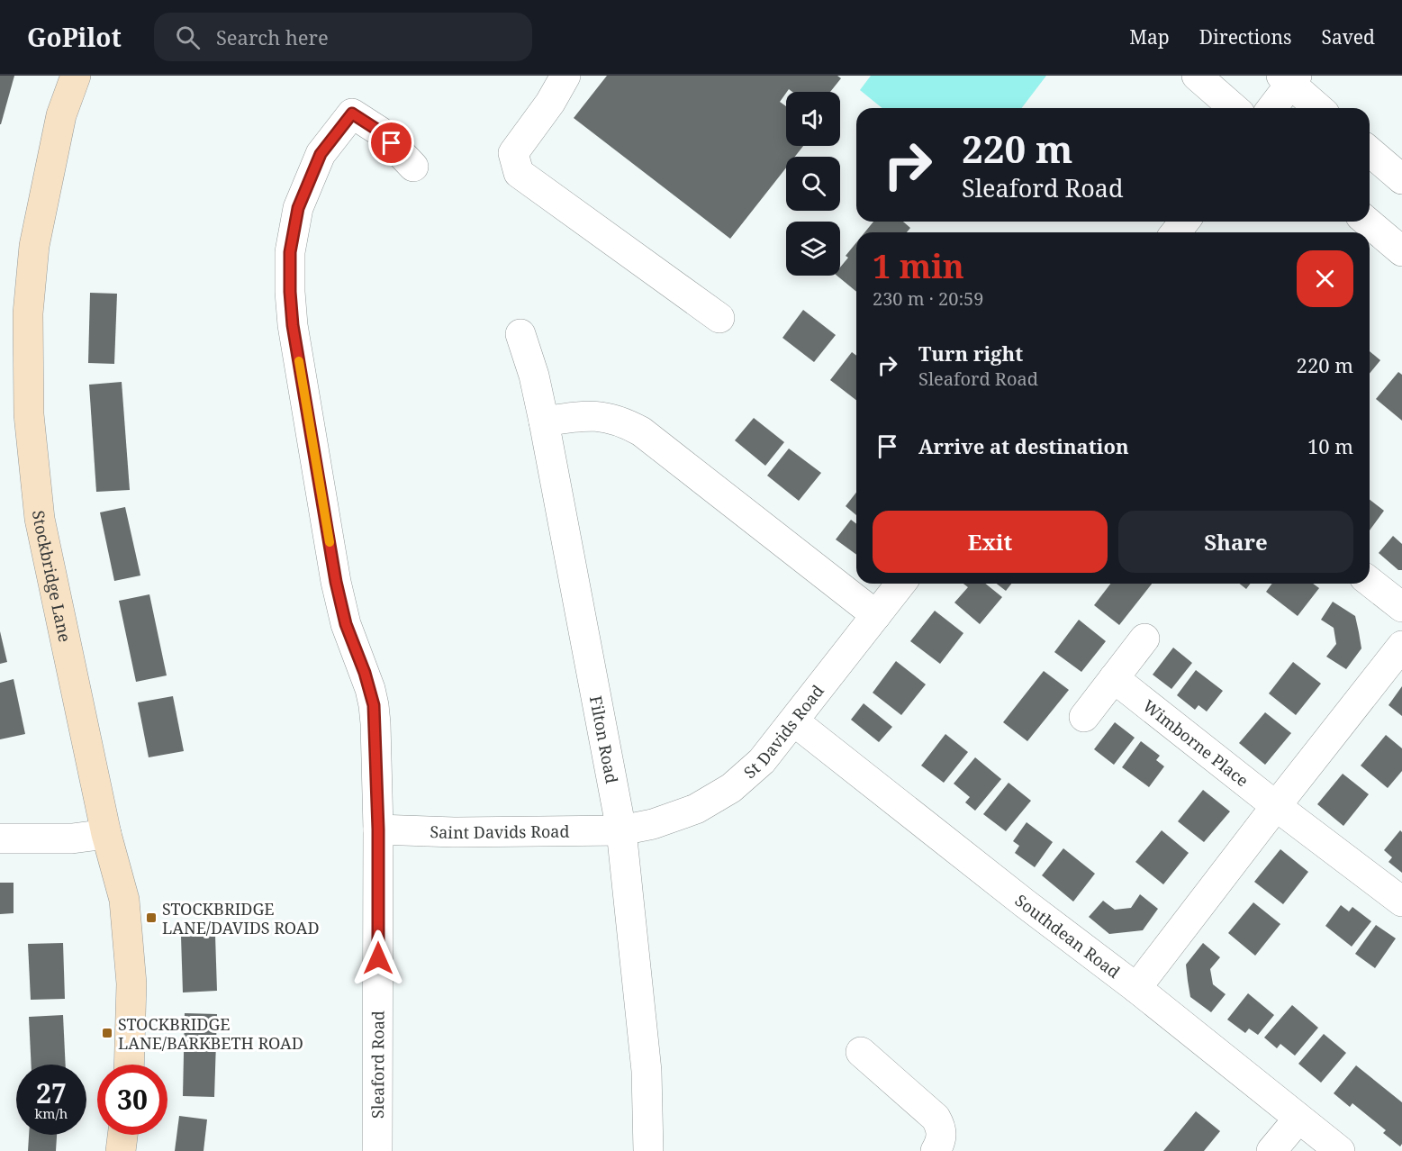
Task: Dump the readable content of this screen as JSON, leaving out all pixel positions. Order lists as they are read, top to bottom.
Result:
{
  "streets": {
    "main road": ["Stockbridge Lane"],
    "street": [
      "St Davids Road",
      "Filton Road",
      "Wimborne Place",
      "Saint Davids Road",
      "Southdean Road",
      "Sleaford Road"
    ]
  },
  "crossings": [
    ["St Davids Road", "Filton Road"],
    ["St Davids Road", "Saint Davids Road"],
    ["St Davids Road", "Southdean Road"],
    ["Filton Road", "Saint Davids Road"],
    ["Saint Davids Road", "Sleaford Road"]
  ],
  "places": {
    "transit": ["STOCKBRIDGE LANE/DAVIDS ROAD", "STOCKBRIDGE LANE/BARKBETH ROAD"]
  },
  "page": {
    "header": "GoPilot",
    "search": "Search here",
    "nav": ["Map", "Directions", "Saved"],
    "turn": ["220 m", "Sleaford Road"],
    "heading": ["1 min", "230 m · 20:59"],
    "list": [
      {
        "name": "Turn right",
        "note": "Sleaford Road",
        "value": "220 m"
      },
      {
        "name": "Arrive at destination",
        "value": "10 m"
      }
    ],
    "buttons": ["Exit", "Share"],
    "speed": "27 km/h",
    "limit": "30"
  }
}
